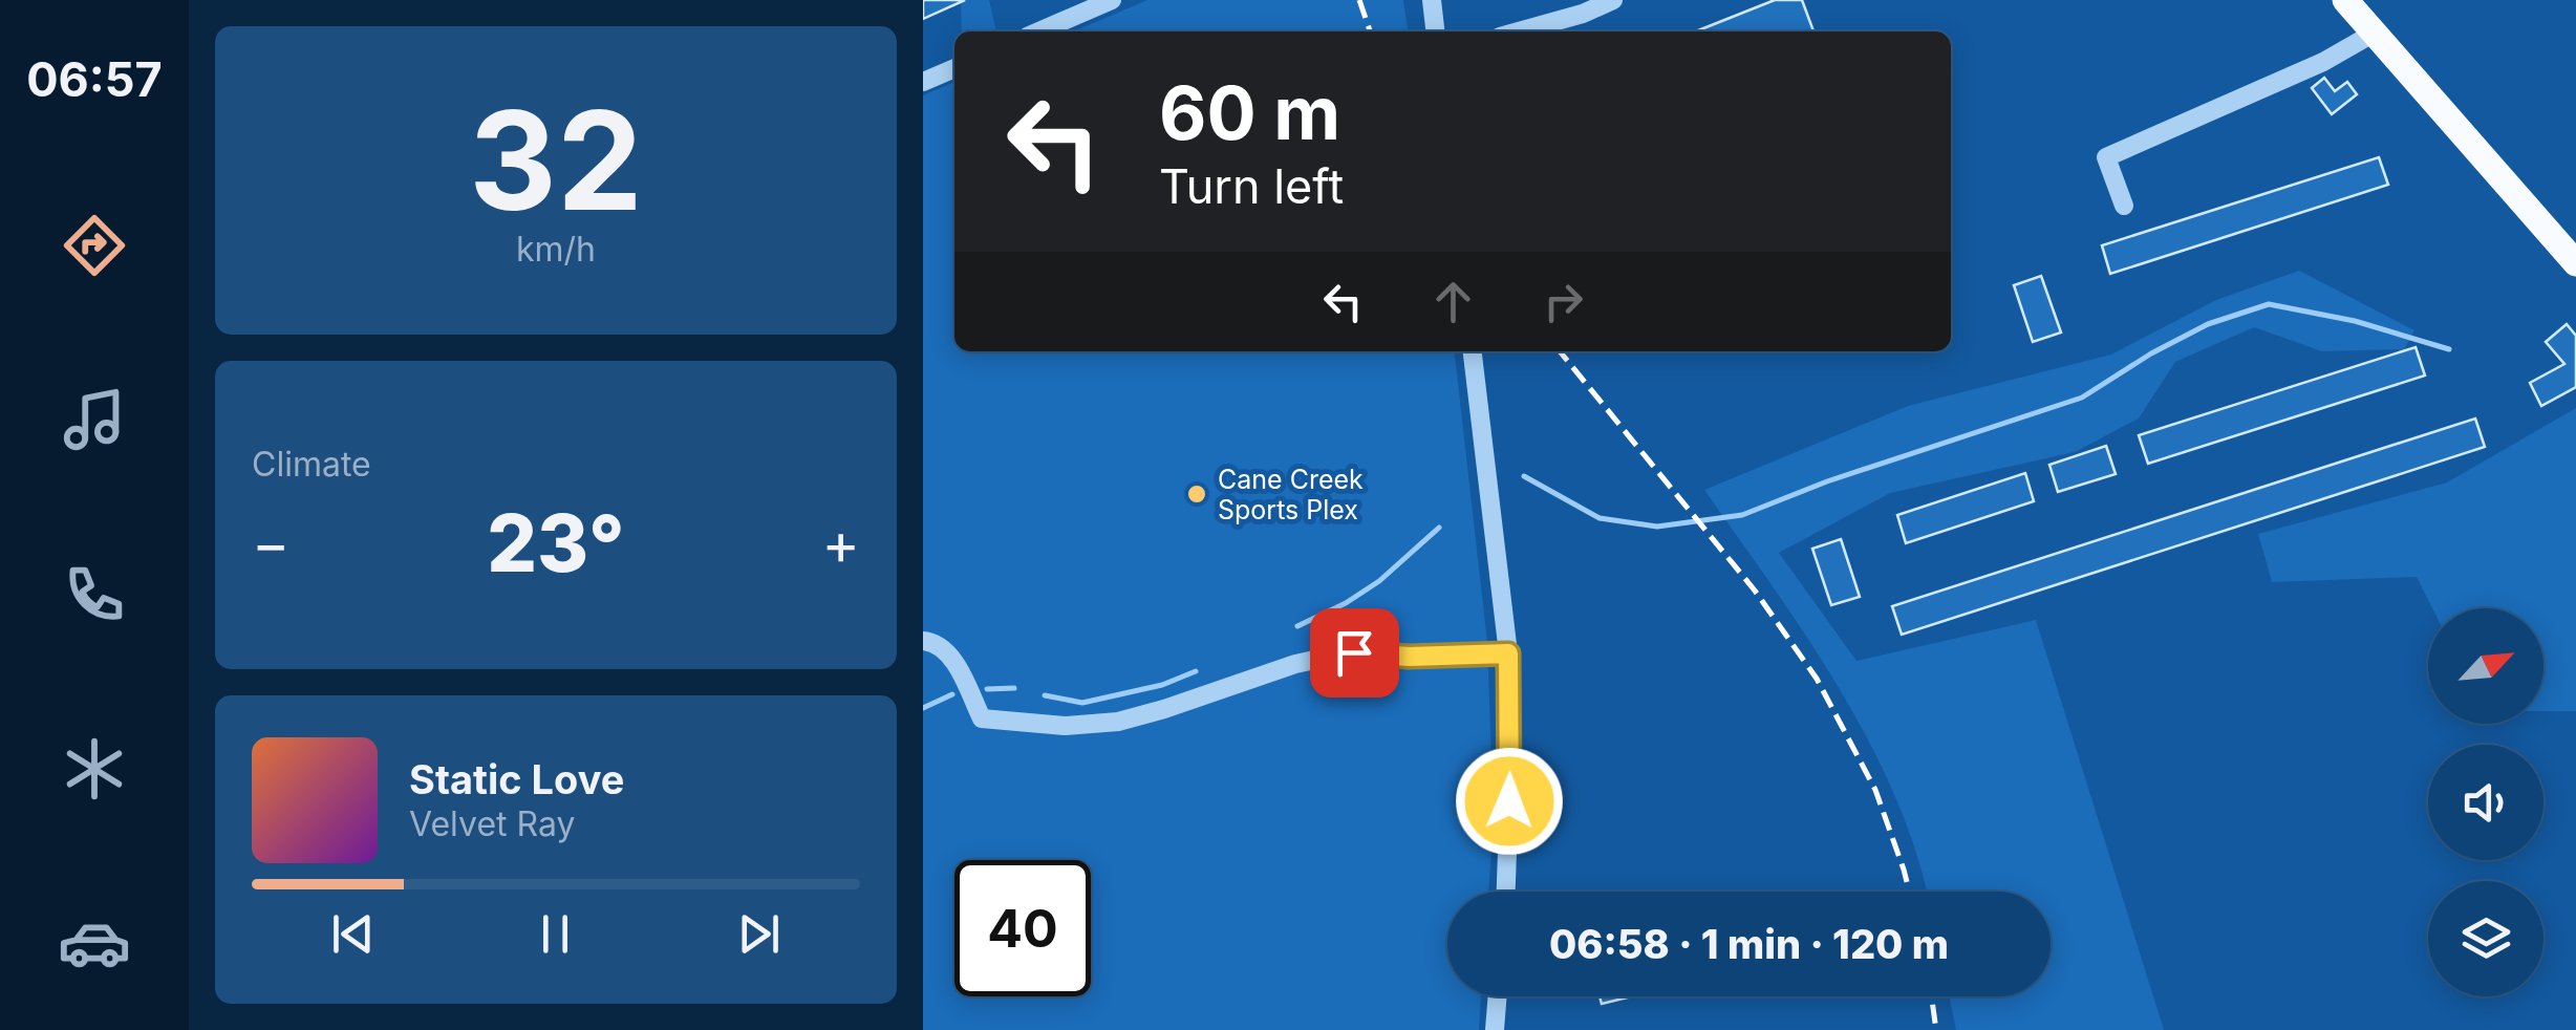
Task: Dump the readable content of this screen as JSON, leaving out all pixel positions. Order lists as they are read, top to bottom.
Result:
{
  "places": ["Cane Creek Sports Plex"],
  "north": "top right",
  "page": {
    "tabs": "06:57",
    "tile": [
      ["32", "km/h"],
      "Climate"
    ],
    "turn": ["60 m", "Turn left"],
    "heat": ["−", "23°", "+"],
    "song": ["Static Love", "Velvet Ray"],
    "limit": "40",
    "trip": "06:58 · 1 min · 120 m"
  }
}
